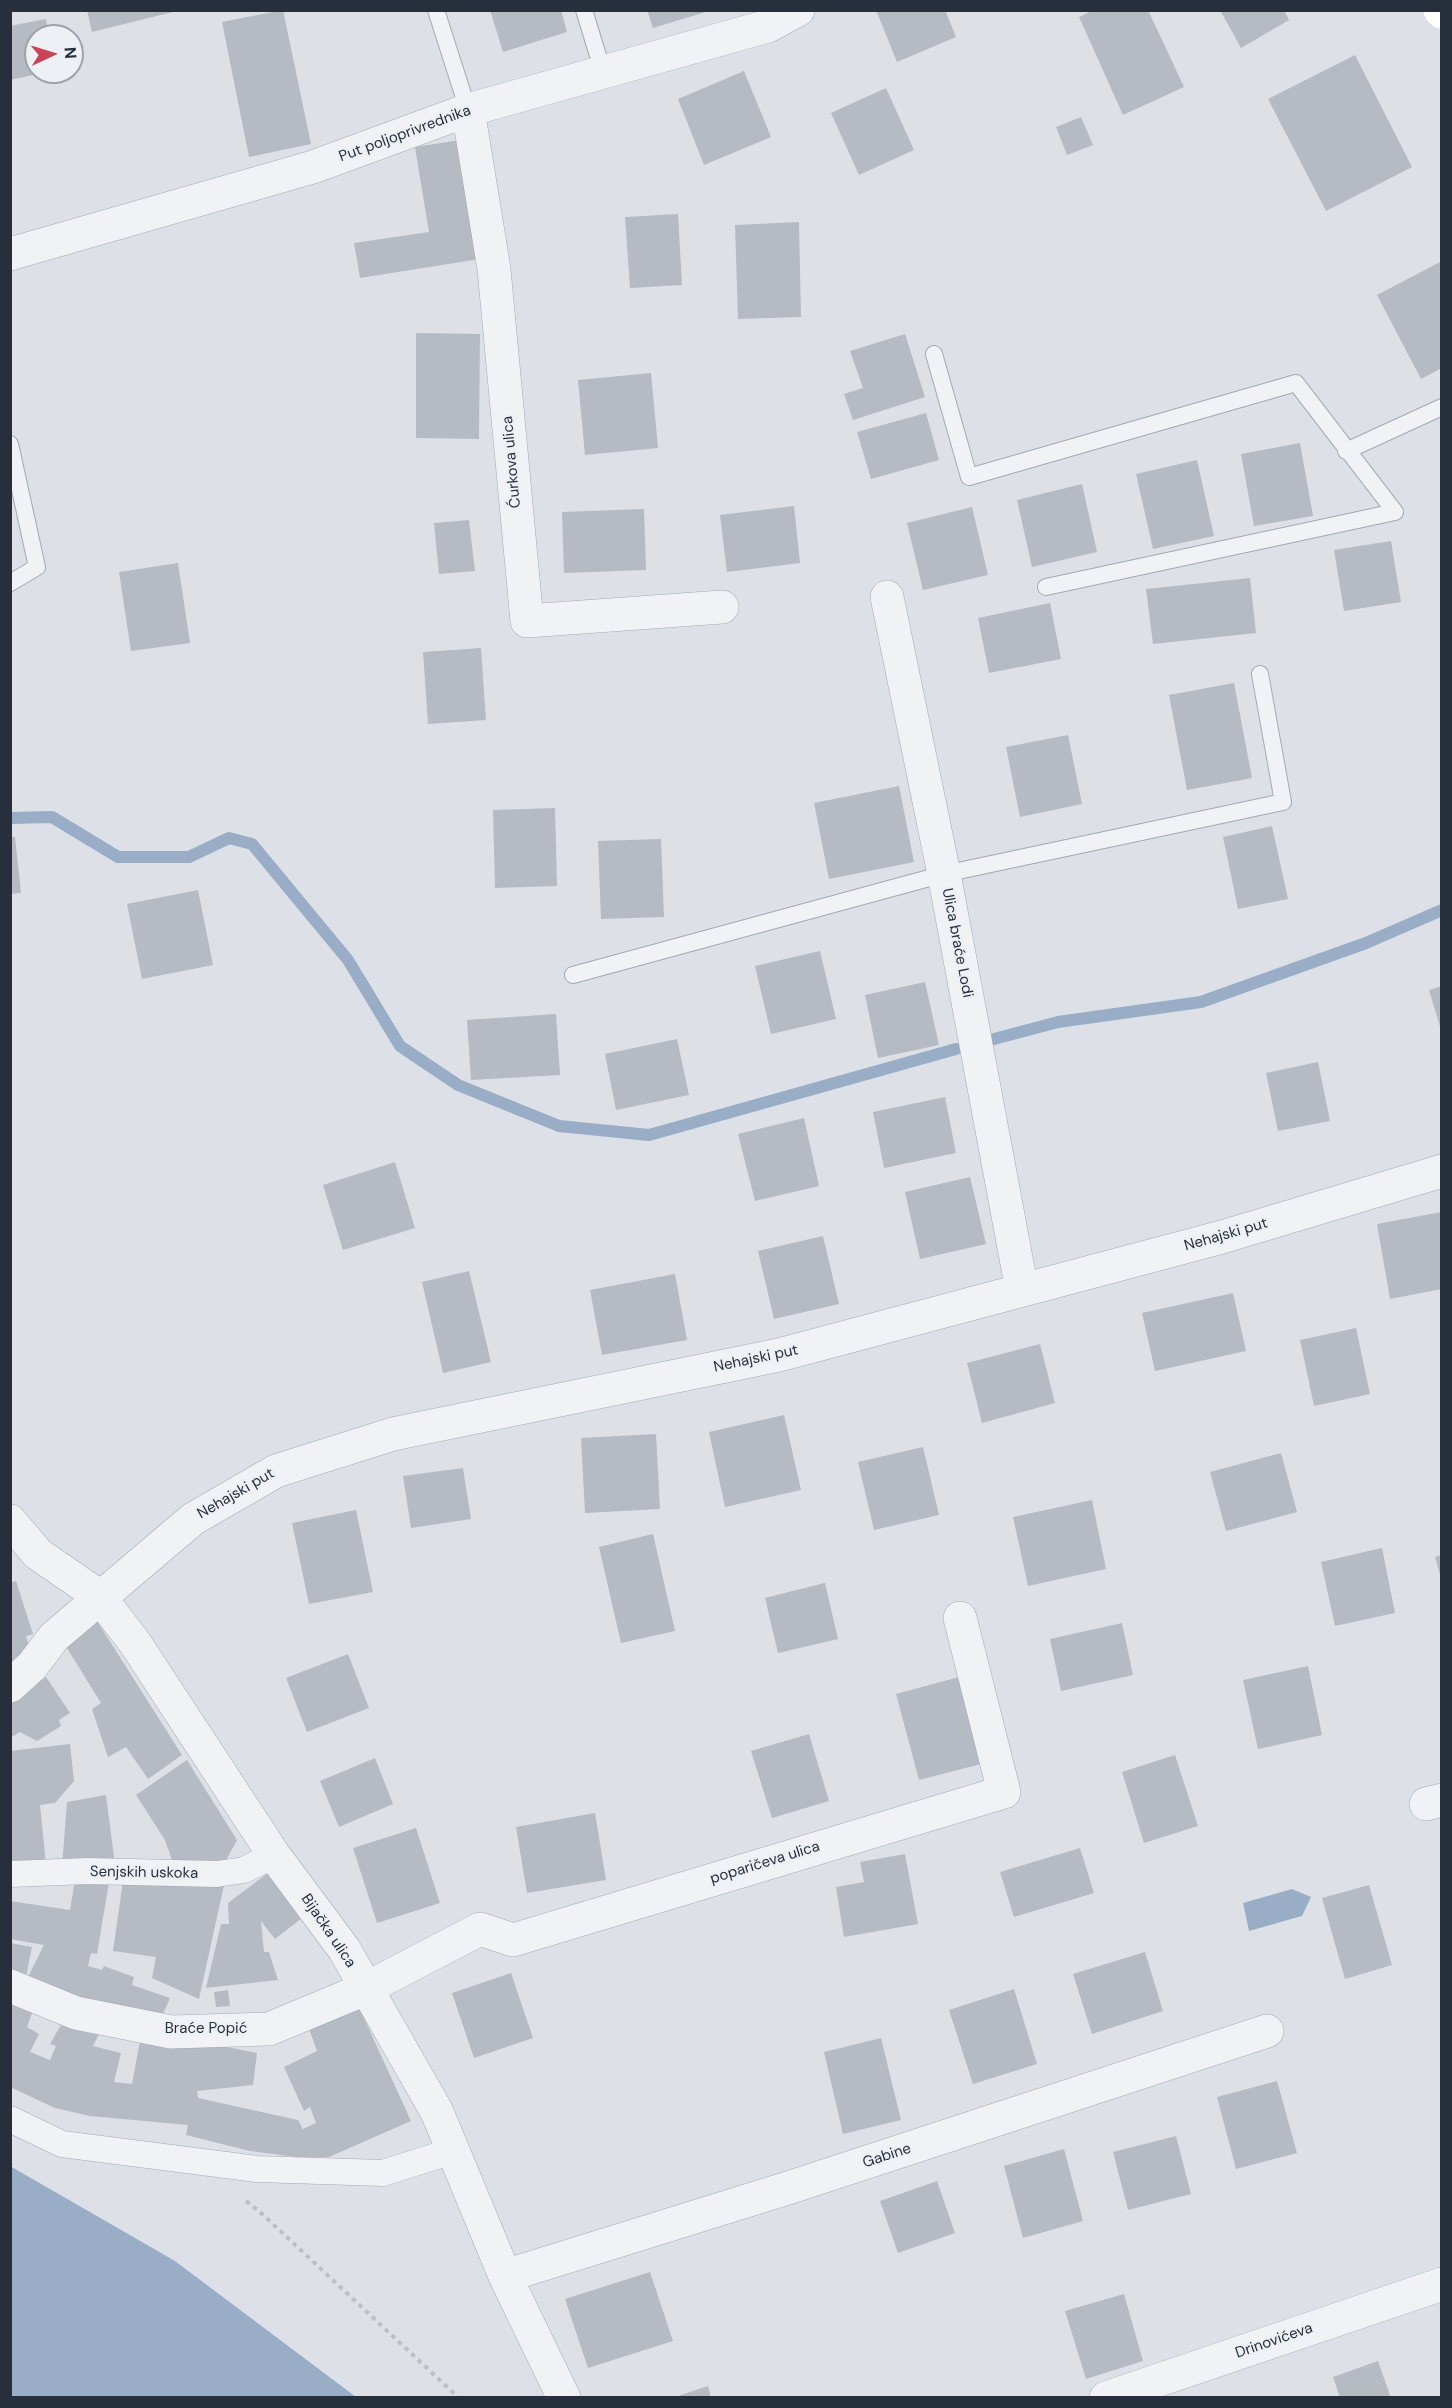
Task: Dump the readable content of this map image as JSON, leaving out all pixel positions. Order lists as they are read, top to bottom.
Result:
{
  "streets": {
    "street": [
      "Put poljoprivrednika",
      "Ćurkova ulica",
      "Ulica braće Lodi",
      "Nehajski put",
      "poparičeva ulica",
      "Senjskih uskoka",
      "Bijačka ulica",
      "Braće Popić",
      "Gabine",
      "Drinovićeva"
    ]
  },
  "crossings": [
    ["Put poljoprivrednika", "Ćurkova ulica"],
    ["Ulica braće Lodi", "Nehajski put"],
    ["Nehajski put", "Bijačka ulica"],
    ["poparičeva ulica", "Bijačka ulica"],
    ["poparičeva ulica", "Braće Popić"],
    ["Senjskih uskoka", "Bijačka ulica"],
    ["Bijačka ulica", "Braće Popić"],
    ["Bijačka ulica", "Gabine"]
  ],
  "north": "right"
}
